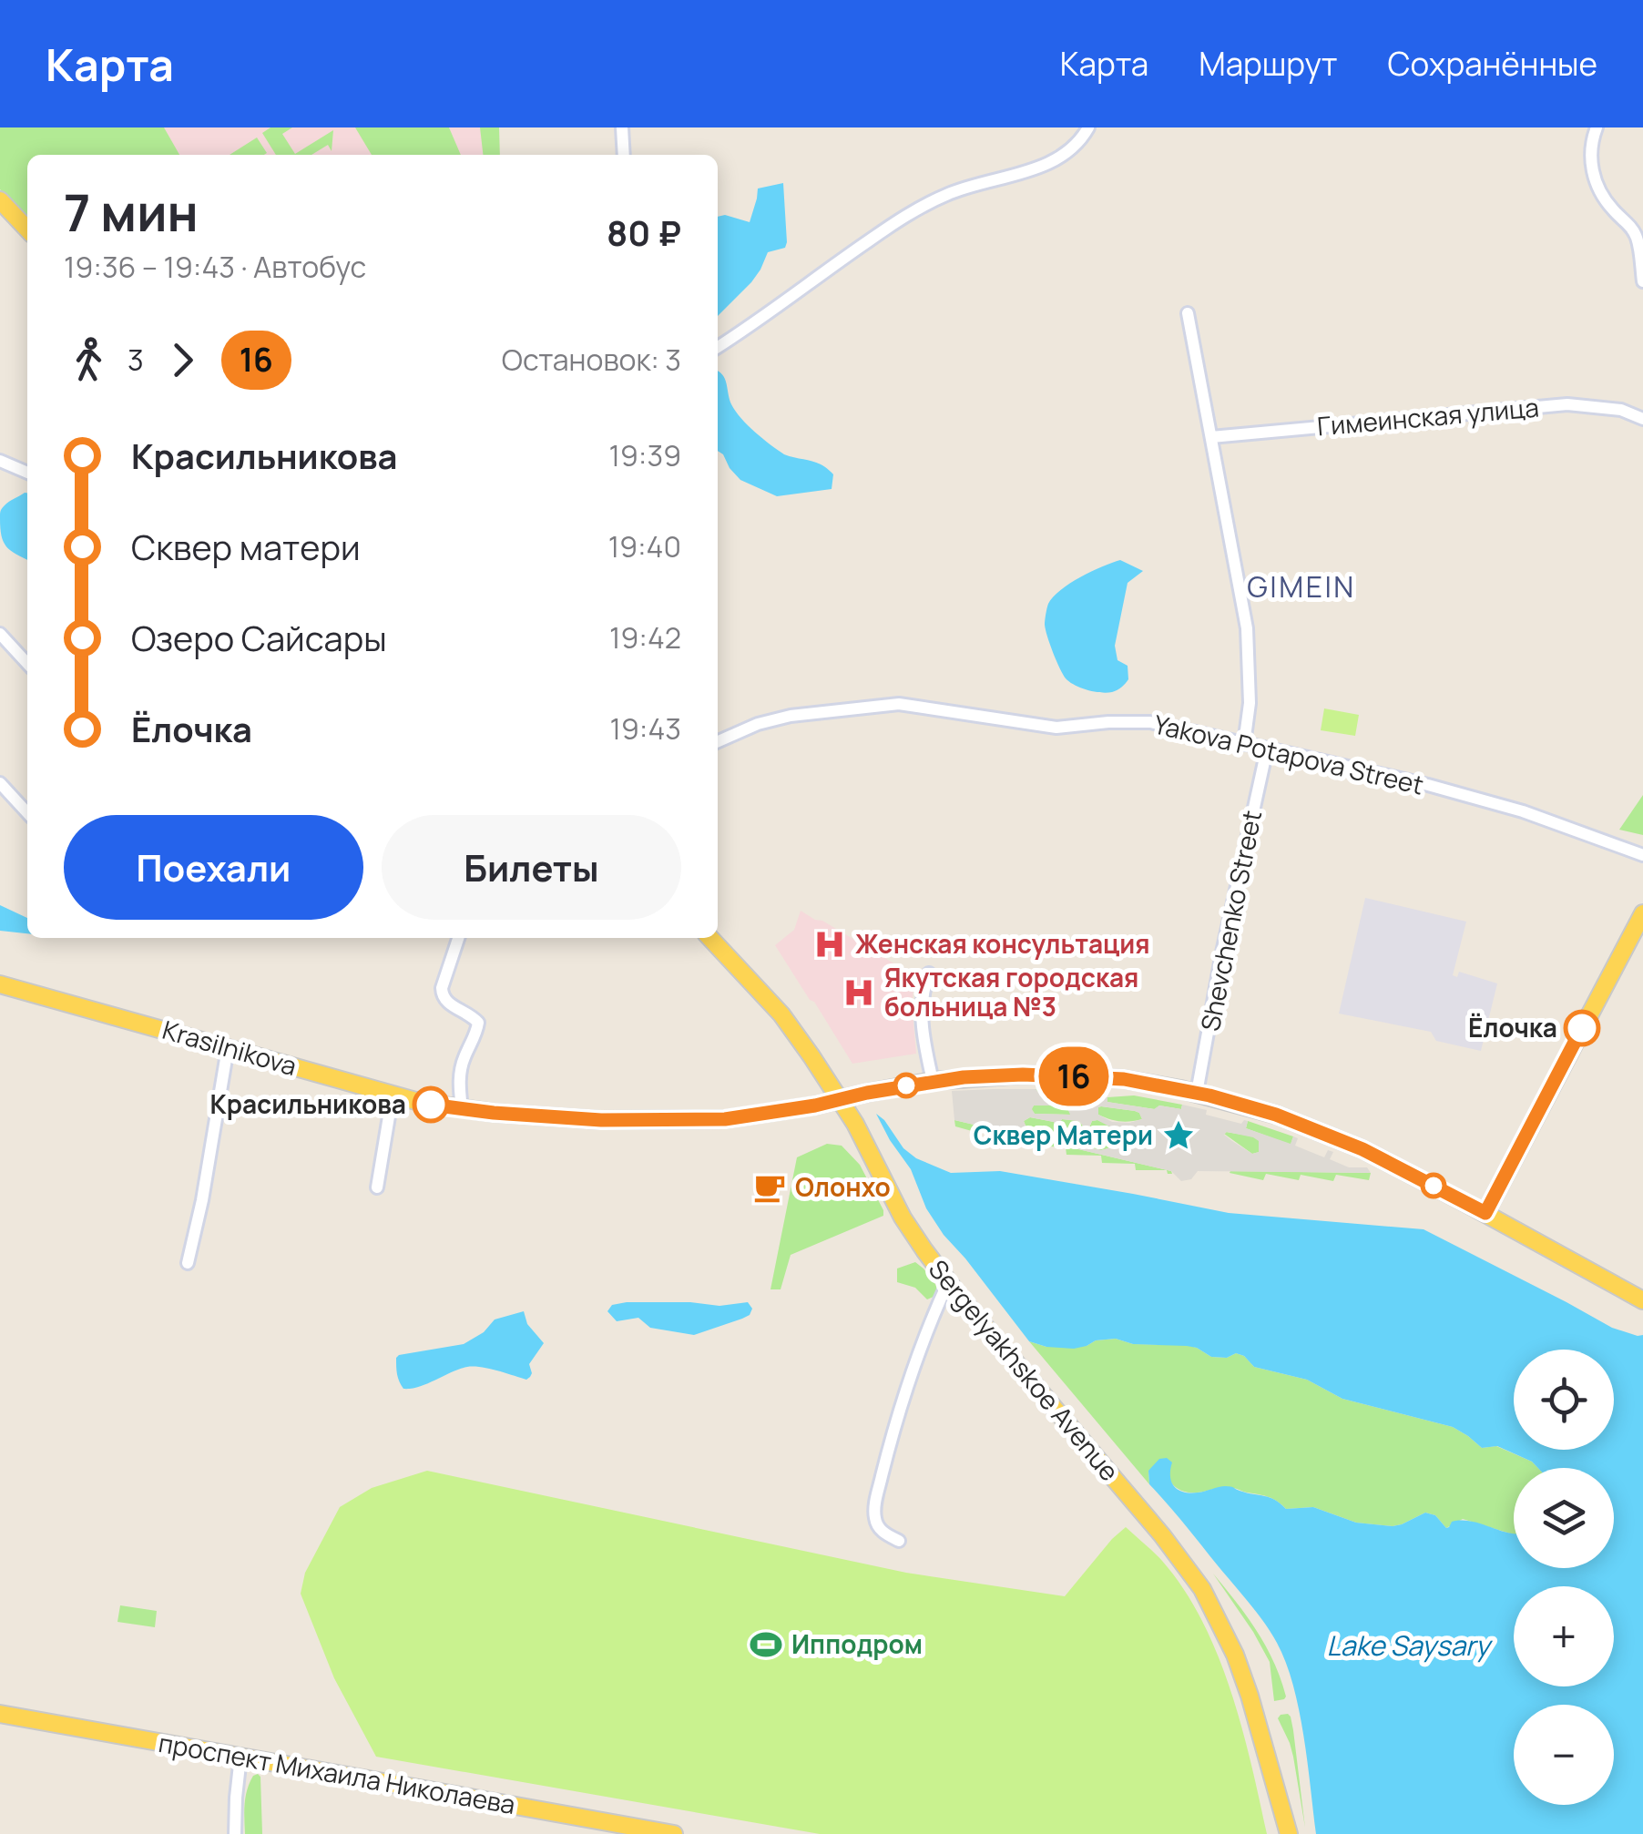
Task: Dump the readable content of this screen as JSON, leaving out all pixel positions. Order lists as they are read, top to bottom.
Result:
{
  "streets": {
    "main road": ["Krasilnikova", "Sergelyakhskoe Avenue", "проспект Михаила Николаева"],
    "street": ["Гимеинская улица", "Yakova Potapova Street", "Shevchenko Street"]
  },
  "crossings": [
    ["Yakova Potapova Street", "Shevchenko Street"],
    ["Shevchenko Street", "Krasilnikova"],
    ["Krasilnikova", "Sergelyakhskoe Avenue"]
  ],
  "districts": ["GIMEIN"],
  "water": ["Lake Saysary"],
  "places": {
    "hospital": ["Женская консультация", "Якутская городская больница №3"],
    "other": ["Ёлочка", "Красильникова"],
    "place": ["Сквер Матери"],
    "cafe": ["Олонхо"],
    "sports": ["Ипподром"]
  },
  "lines": ["bus line 16"],
  "page": {
    "header": "Карта",
    "nav": ["Карта", "Маршрут", "Сохранённые"],
    "on_map": "16",
    "heading": ["7 мин", "19:36 – 19:43 · Автобус", "80 ₽"],
    "legs": ["3", "16", "Остановок: 3"],
    "list": [
      {
        "name": "Красильникова",
        "value": "19:39"
      },
      {
        "name": "Сквер матери",
        "value": "19:40"
      },
      {
        "name": "Озеро Сайсары",
        "value": "19:42"
      },
      {
        "name": "Ёлочка",
        "value": "19:43"
      }
    ],
    "buttons": ["Поехали", "Билеты"],
    "map_buttons": ["+", "−"]
  }
}
